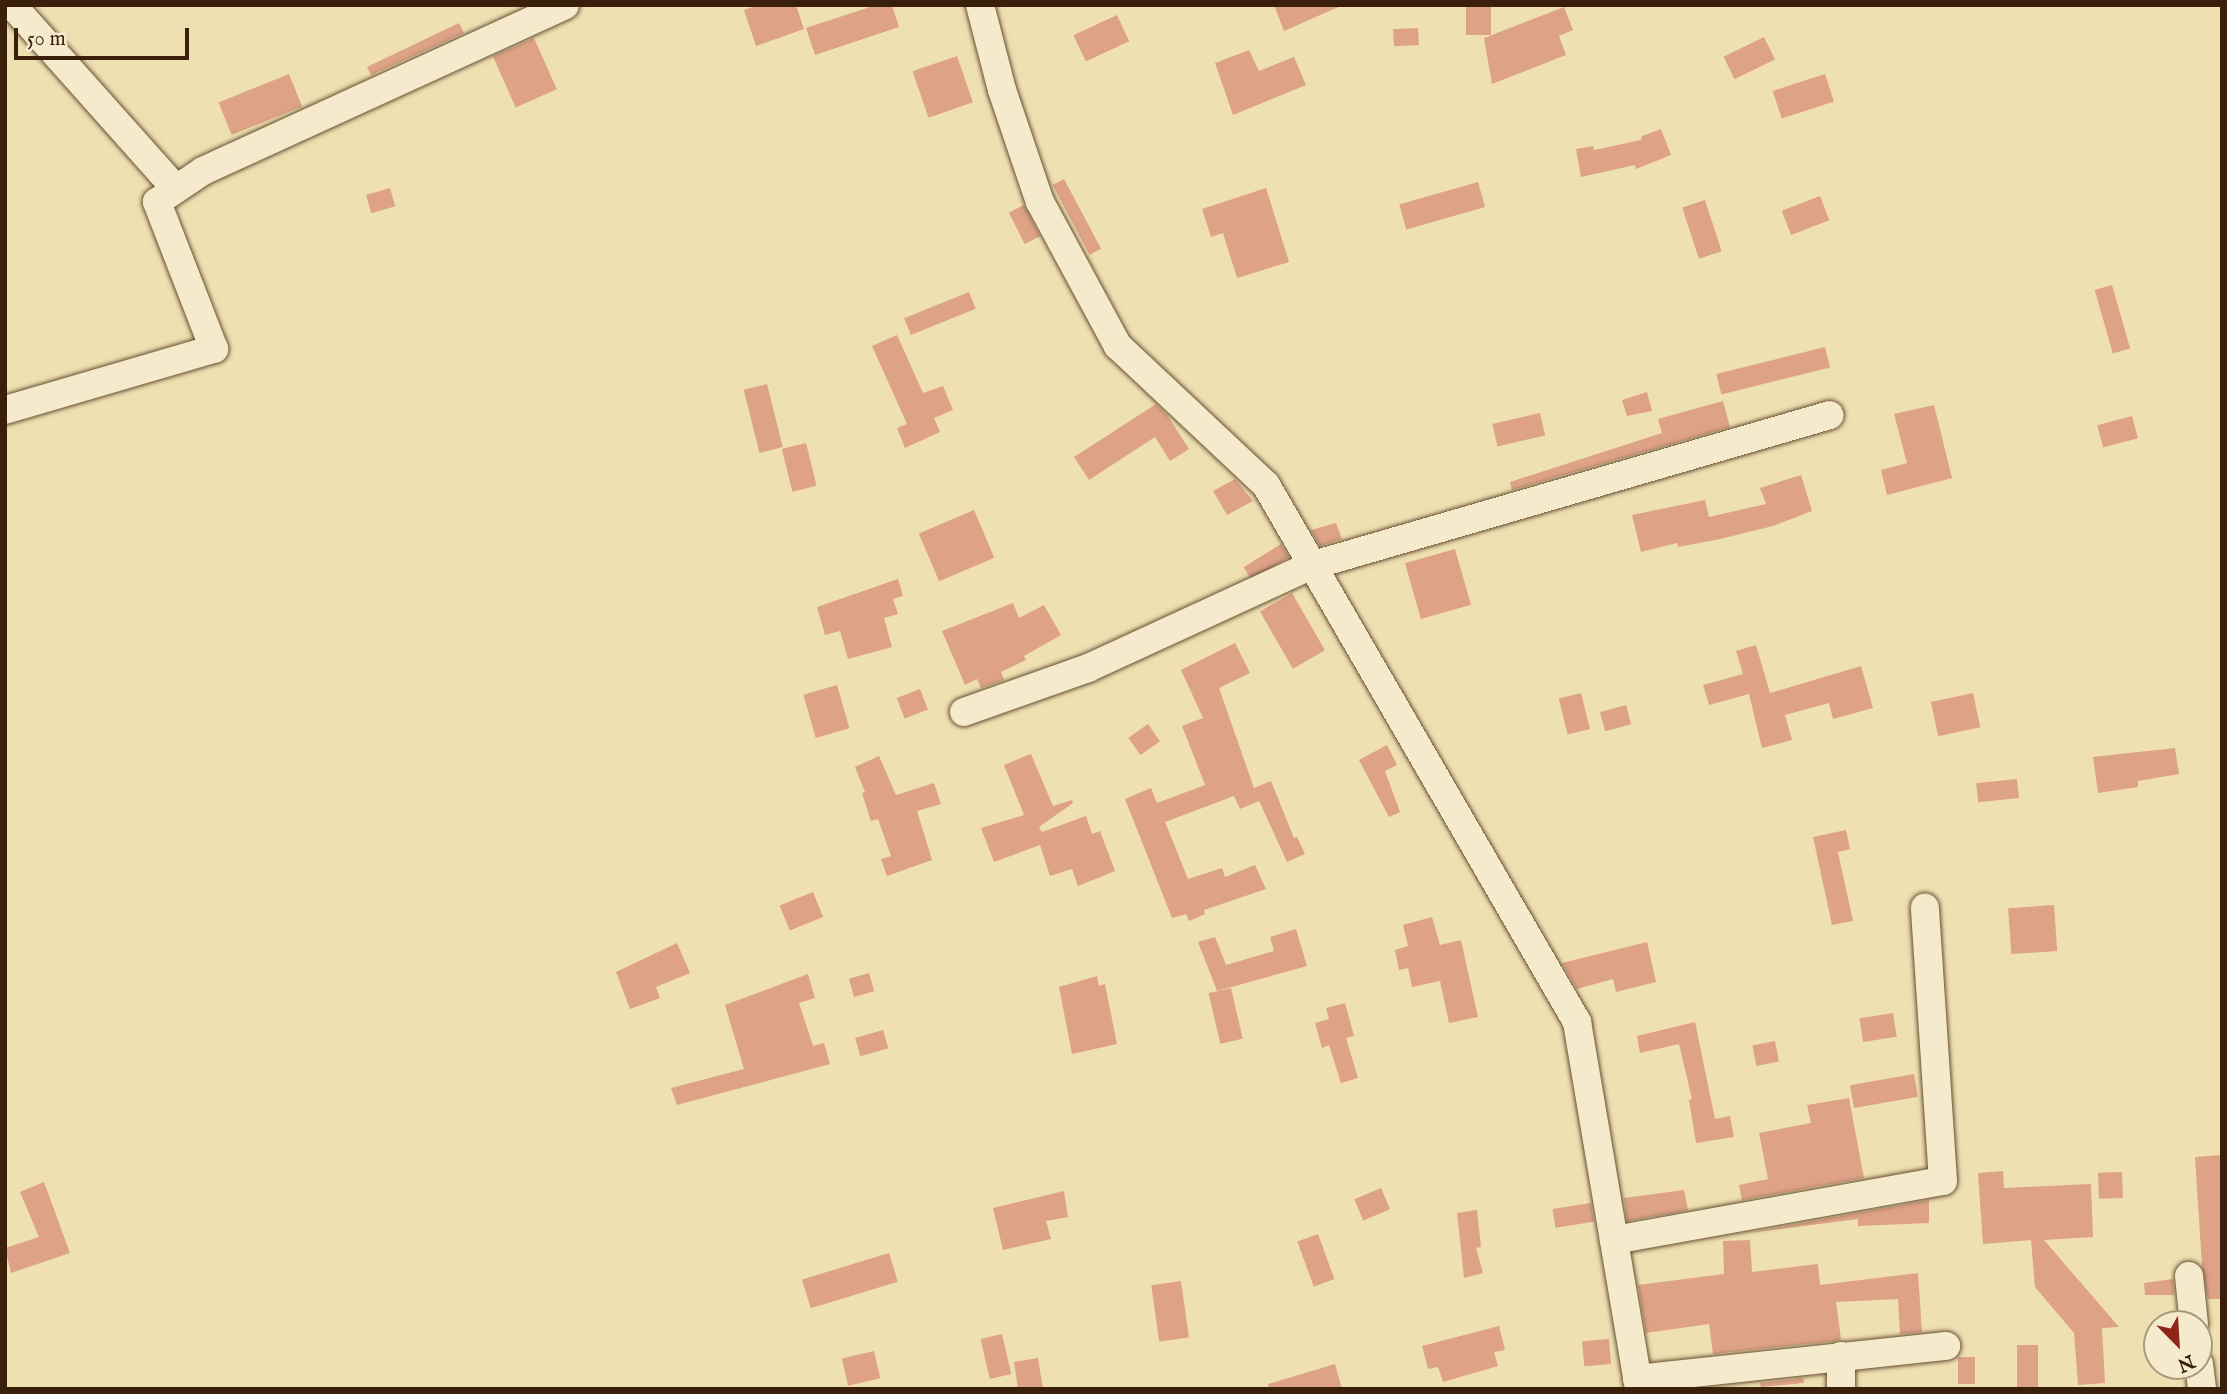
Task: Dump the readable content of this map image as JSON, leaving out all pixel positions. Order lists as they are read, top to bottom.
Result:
{
  "scale_bar": "50 m",
  "north": "bottom right"
}
